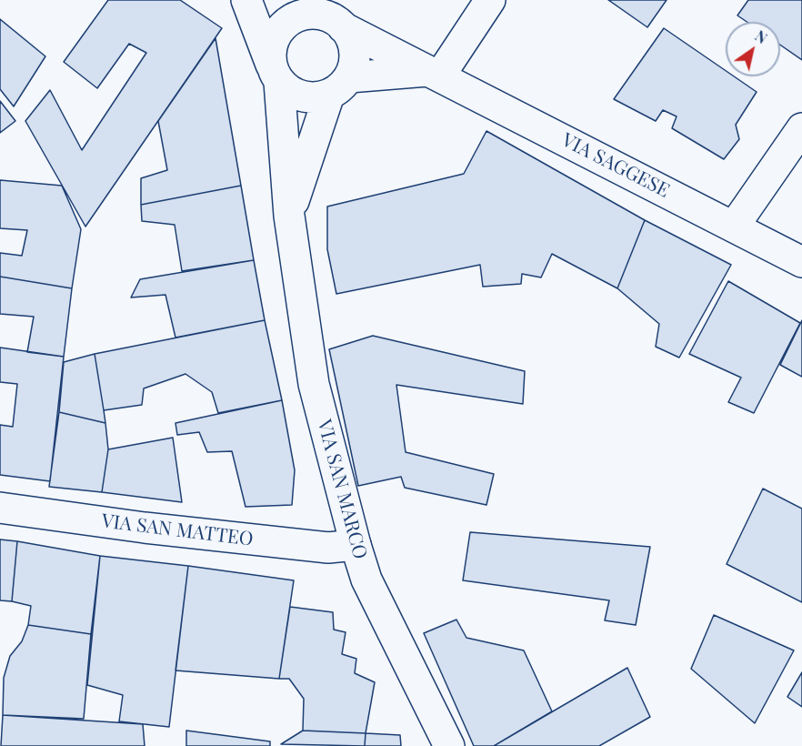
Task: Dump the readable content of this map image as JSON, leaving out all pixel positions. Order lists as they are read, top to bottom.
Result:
{
  "streets": {
    "main road": ["VIA SAGGESE", "VIA SAN MARCO", "VIA SAN MATTEO"]
  },
  "crossings": [
    ["VIA SAGGESE", "VIA SAN MARCO"],
    ["VIA SAN MARCO", "VIA SAN MATTEO"]
  ],
  "north": "top right"
}
